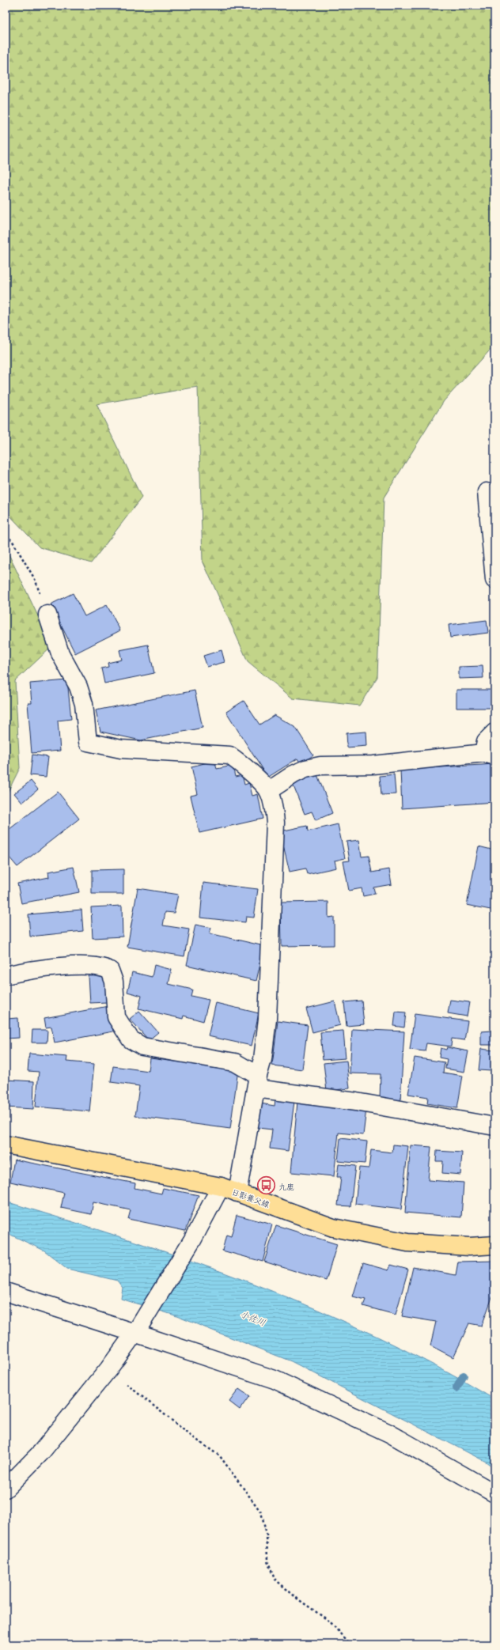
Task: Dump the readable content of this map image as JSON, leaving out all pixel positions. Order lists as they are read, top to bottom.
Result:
{
  "streets": {
    "main road": ["日影養父線"]
  },
  "water": ["小佐川"],
  "places": {
    "bus stop": ["九鹿"]
  }
}
